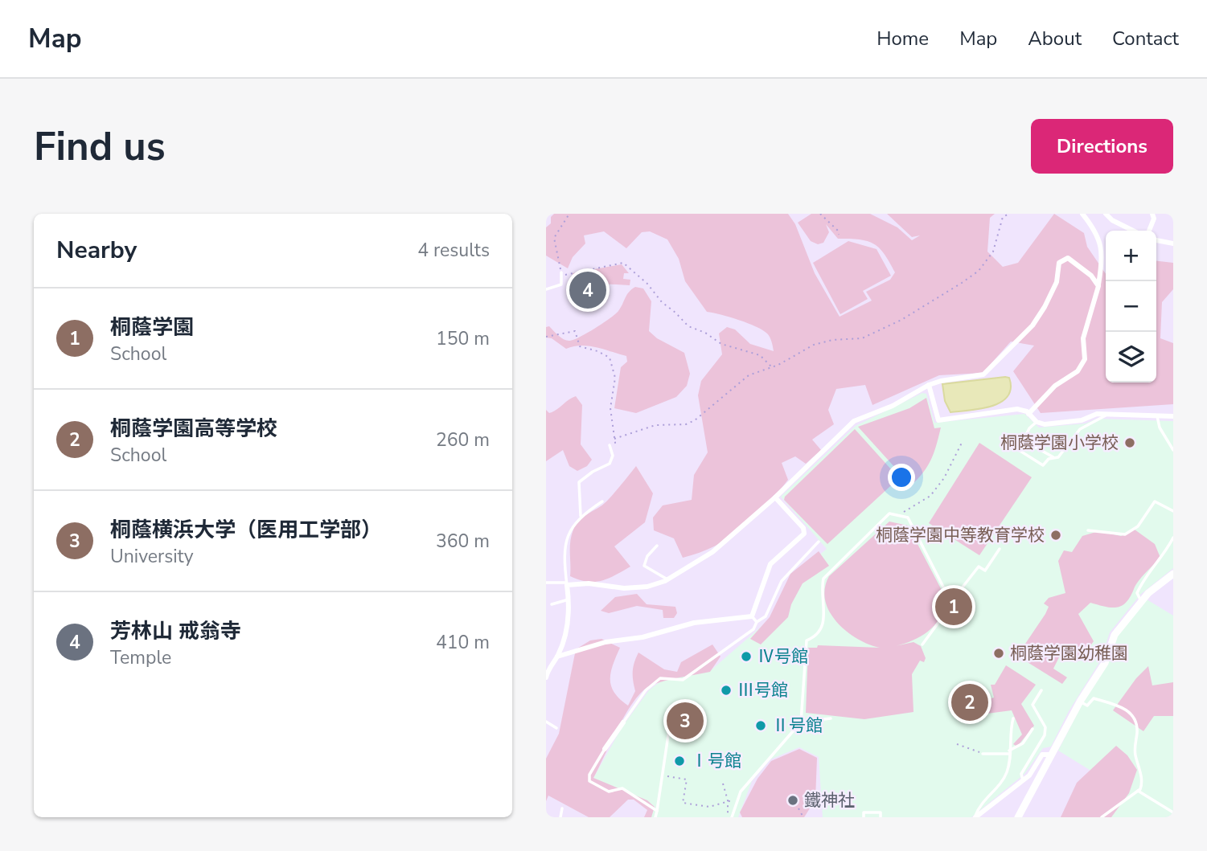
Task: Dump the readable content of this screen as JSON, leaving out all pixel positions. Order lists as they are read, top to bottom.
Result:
{
  "places": [
    "桐蔭学園小学校",
    "桐蔭学園中等教育学校",
    "桐蔭学園幼稚園",
    "Ⅳ号館",
    "Ⅲ号館",
    "Ⅱ号館",
    "Ⅰ号館",
    "鐵神社"
  ],
  "page": {
    "header": "Map",
    "nav": [
      "Home",
      "Map",
      "About",
      "Contact"
    ],
    "buttons": "Directions",
    "title": "Find us",
    "heading": ["Nearby", "4 results"],
    "map_buttons": ["+", "−"],
    "pins": [
      "4",
      "1",
      "2",
      "3"
    ],
    "list": [
      {
        "mark": "1",
        "name": "桐蔭学園",
        "note": "School",
        "value": "150 m"
      },
      {
        "mark": "2",
        "name": "桐蔭学園高等学校",
        "note": "School",
        "value": "260 m"
      },
      {
        "mark": "3",
        "name": "桐蔭横浜大学（医用工学部）",
        "note": "University",
        "value": "360 m"
      },
      {
        "mark": "4",
        "name": "芳林山 戒翁寺",
        "note": "Temple",
        "value": "410 m"
      }
    ]
  }
}
